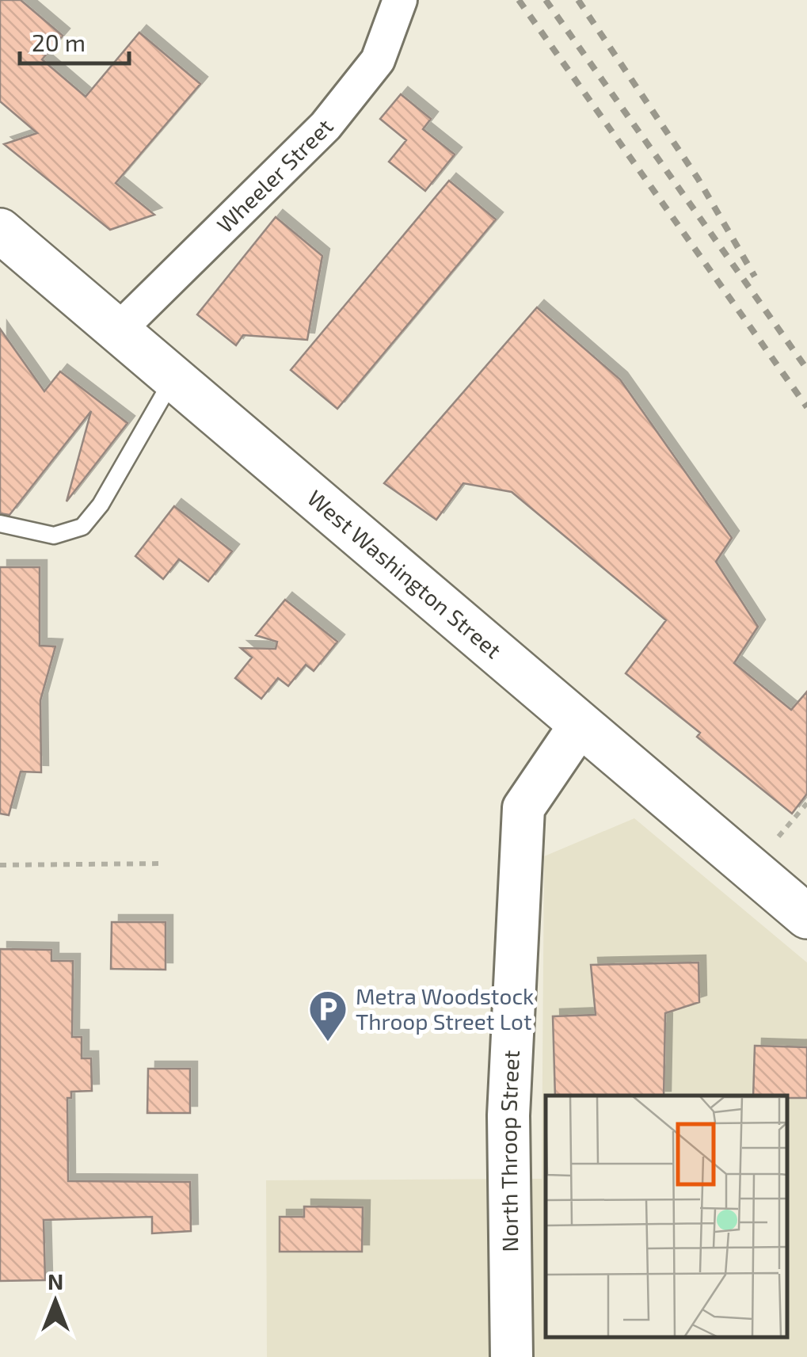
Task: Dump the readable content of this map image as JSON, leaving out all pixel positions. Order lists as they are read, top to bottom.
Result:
{
  "streets": {
    "main road": ["West Washington Street"],
    "street": ["Wheeler Street", "North Throop Street"]
  },
  "crossings": [
    ["Wheeler Street", "West Washington Street"],
    ["West Washington Street", "North Throop Street"]
  ],
  "places": {
    "parking": ["Metra Woodstock Throop Street Lot"]
  },
  "scale_bar": "20 m",
  "north": "top"
}
